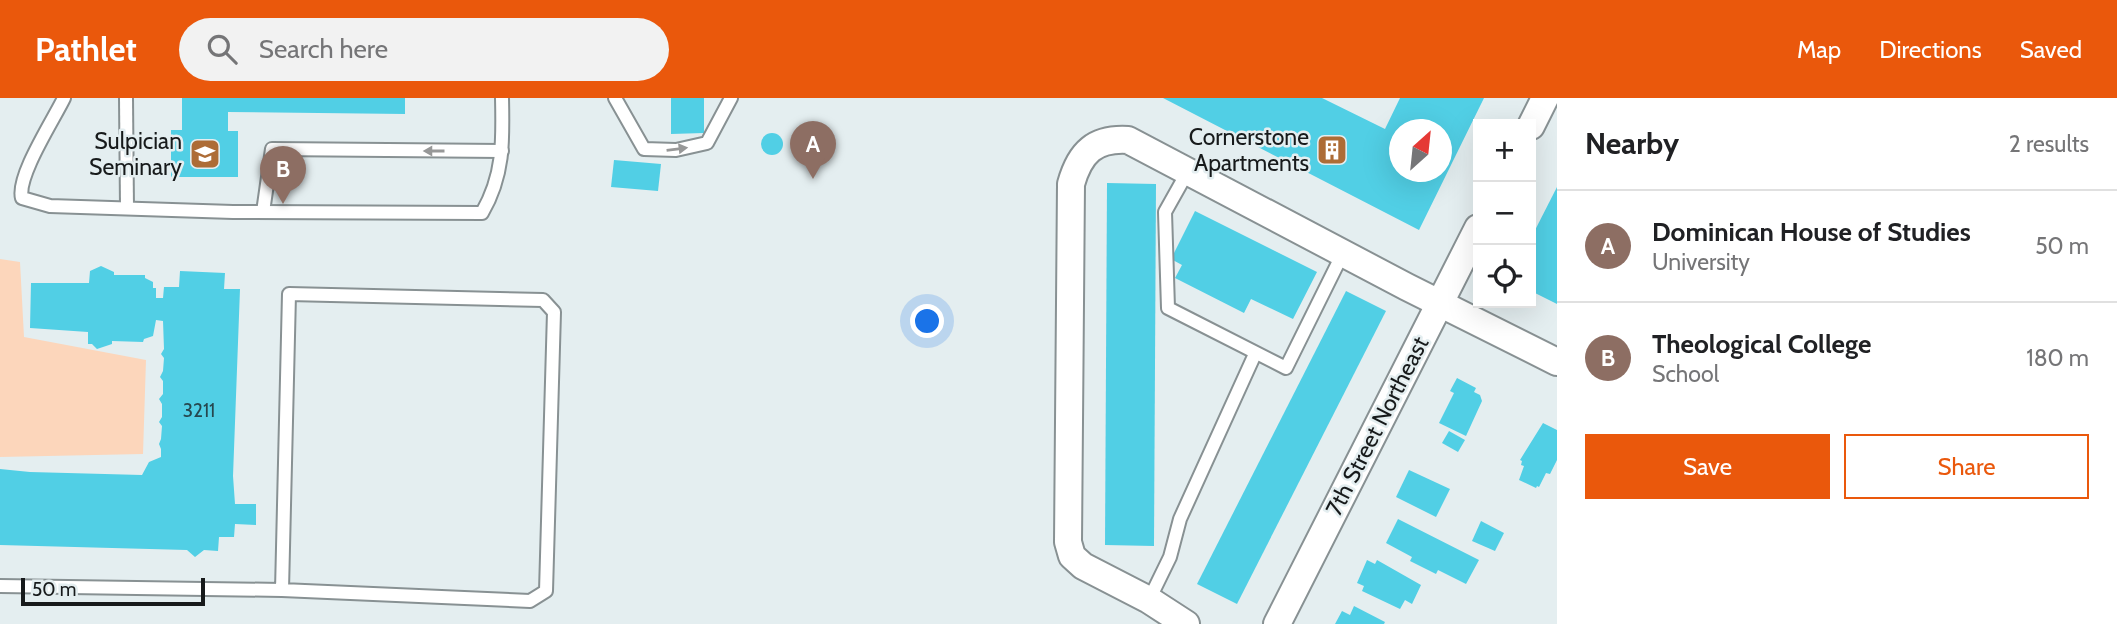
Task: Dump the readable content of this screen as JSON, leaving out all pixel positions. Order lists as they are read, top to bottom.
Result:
{
  "streets": {
    "street": ["7th Street Northeast"]
  },
  "places": {
    "building": ["Cornerstone Apartments"],
    "school or university": ["Sulpician Seminary"]
  },
  "house_numbers": ["3211"],
  "scale_bar": "50 m",
  "north": "top right",
  "page": {
    "header": "Pathlet",
    "search": "Search here",
    "nav": ["Map", "Directions", "Saved"],
    "heading": ["Nearby", "2 results"],
    "map_buttons": ["+", "−"],
    "pins": ["A", "B"],
    "list": [
      {
        "mark": "A",
        "name": "Dominican House of Studies",
        "note": "University",
        "value": "50 m"
      },
      {
        "mark": "B",
        "name": "Theological College",
        "note": "School",
        "value": "180 m"
      }
    ],
    "buttons": ["Save", "Share"],
    "scale": "50 m"
  }
}
